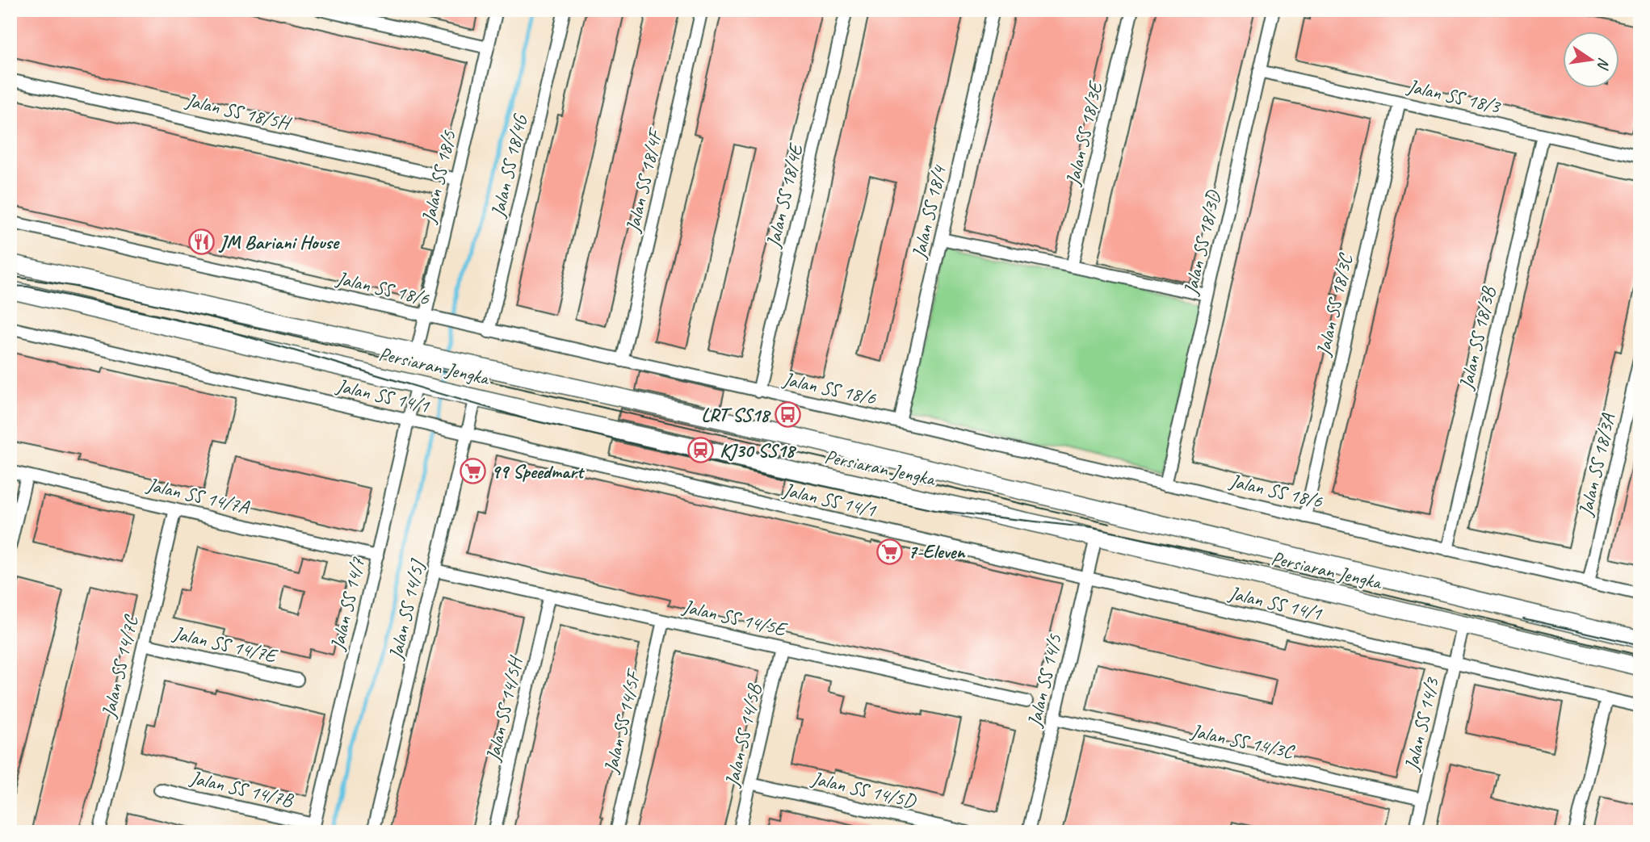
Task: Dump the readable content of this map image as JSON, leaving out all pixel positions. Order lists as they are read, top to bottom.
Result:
{
  "streets": {
    "main road": ["Persiaran Jengka"],
    "street": [
      "Jalan SS 18/3",
      "Jalan SS 18/5H",
      "Jalan SS 18/3E",
      "Jalan SS 18/4G",
      "Jalan SS 18/5",
      "Jalan SS 18/4F",
      "Jalan SS 18/4E",
      "Jalan SS 18/4",
      "Jalan SS 18/3D",
      "Jalan SS 18/6",
      "Jalan SS 18/3C",
      "Jalan SS 18/3B",
      "Jalan SS 14/1",
      "Jalan SS 18/3A",
      "Jalan SS 14/7A",
      "Jalan SS 14/7",
      "Jalan SS 14/5J",
      "Jalan SS 14/5E",
      "Jalan SS 14/7E",
      "Jalan SS 14/7C",
      "Jalan SS 14/5",
      "Jalan SS 14/5H",
      "Jalan SS 14/5F",
      "Jalan SS 14/3",
      "Jalan SS 14/5B",
      "Jalan SS 14/3C",
      "Jalan SS 14/7B",
      "Jalan SS 14/5D"
    ]
  },
  "crossings": [
    ["Jalan SS 18/3", "Jalan SS 18/3D"],
    ["Jalan SS 18/3", "Jalan SS 18/3C"],
    ["Jalan SS 18/3", "Jalan SS 18/3B"],
    ["Jalan SS 18/5H", "Jalan SS 18/5"],
    ["Jalan SS 18/4G", "Jalan SS 18/6"],
    ["Jalan SS 18/5", "Jalan SS 18/6"],
    ["Jalan SS 18/5", "Persiaran Jengka"],
    ["Jalan SS 18/4F", "Jalan SS 18/6"],
    ["Jalan SS 18/4E", "Jalan SS 18/6"],
    ["Jalan SS 18/4", "Jalan SS 18/6"],
    ["Jalan SS 18/3D", "Jalan SS 18/6"],
    ["Jalan SS 18/6", "Jalan SS 18/3C"],
    ["Jalan SS 18/6", "Jalan SS 18/3B"],
    ["Jalan SS 18/6", "Jalan SS 18/3A"],
    ["Persiaran Jengka", "Jalan SS 14/7"],
    ["Persiaran Jengka", "Jalan SS 14/5J"],
    ["Persiaran Jengka", "Jalan SS 14/5"],
    ["Persiaran Jengka", "Jalan SS 14/3"],
    ["Jalan SS 14/1", "Jalan SS 14/7"],
    ["Jalan SS 14/1", "Jalan SS 14/5J"],
    ["Jalan SS 14/1", "Jalan SS 14/5"],
    ["Jalan SS 14/1", "Jalan SS 14/3"],
    ["Jalan SS 14/7A", "Jalan SS 14/7"],
    ["Jalan SS 14/7A", "Jalan SS 14/7C"],
    ["Jalan SS 14/7", "Jalan SS 14/7B"],
    ["Jalan SS 14/5J", "Jalan SS 14/5E"],
    ["Jalan SS 14/5E", "Jalan SS 14/5H"],
    ["Jalan SS 14/5E", "Jalan SS 14/5F"],
    ["Jalan SS 14/5E", "Jalan SS 14/5B"],
    ["Jalan SS 14/7E", "Jalan SS 14/7C"],
    ["Jalan SS 14/5", "Jalan SS 14/3C"],
    ["Jalan SS 14/3", "Jalan SS 14/3C"],
    ["Jalan SS 14/5B", "Jalan SS 14/5D"]
  ],
  "places": {
    "restaurant": ["JM Bariani House"],
    "bus stop": ["LRT SS18"],
    "station": ["KJ30 SS18"],
    "supermarket": ["99 Speedmart", "7-Eleven"]
  },
  "north": "right"
}
